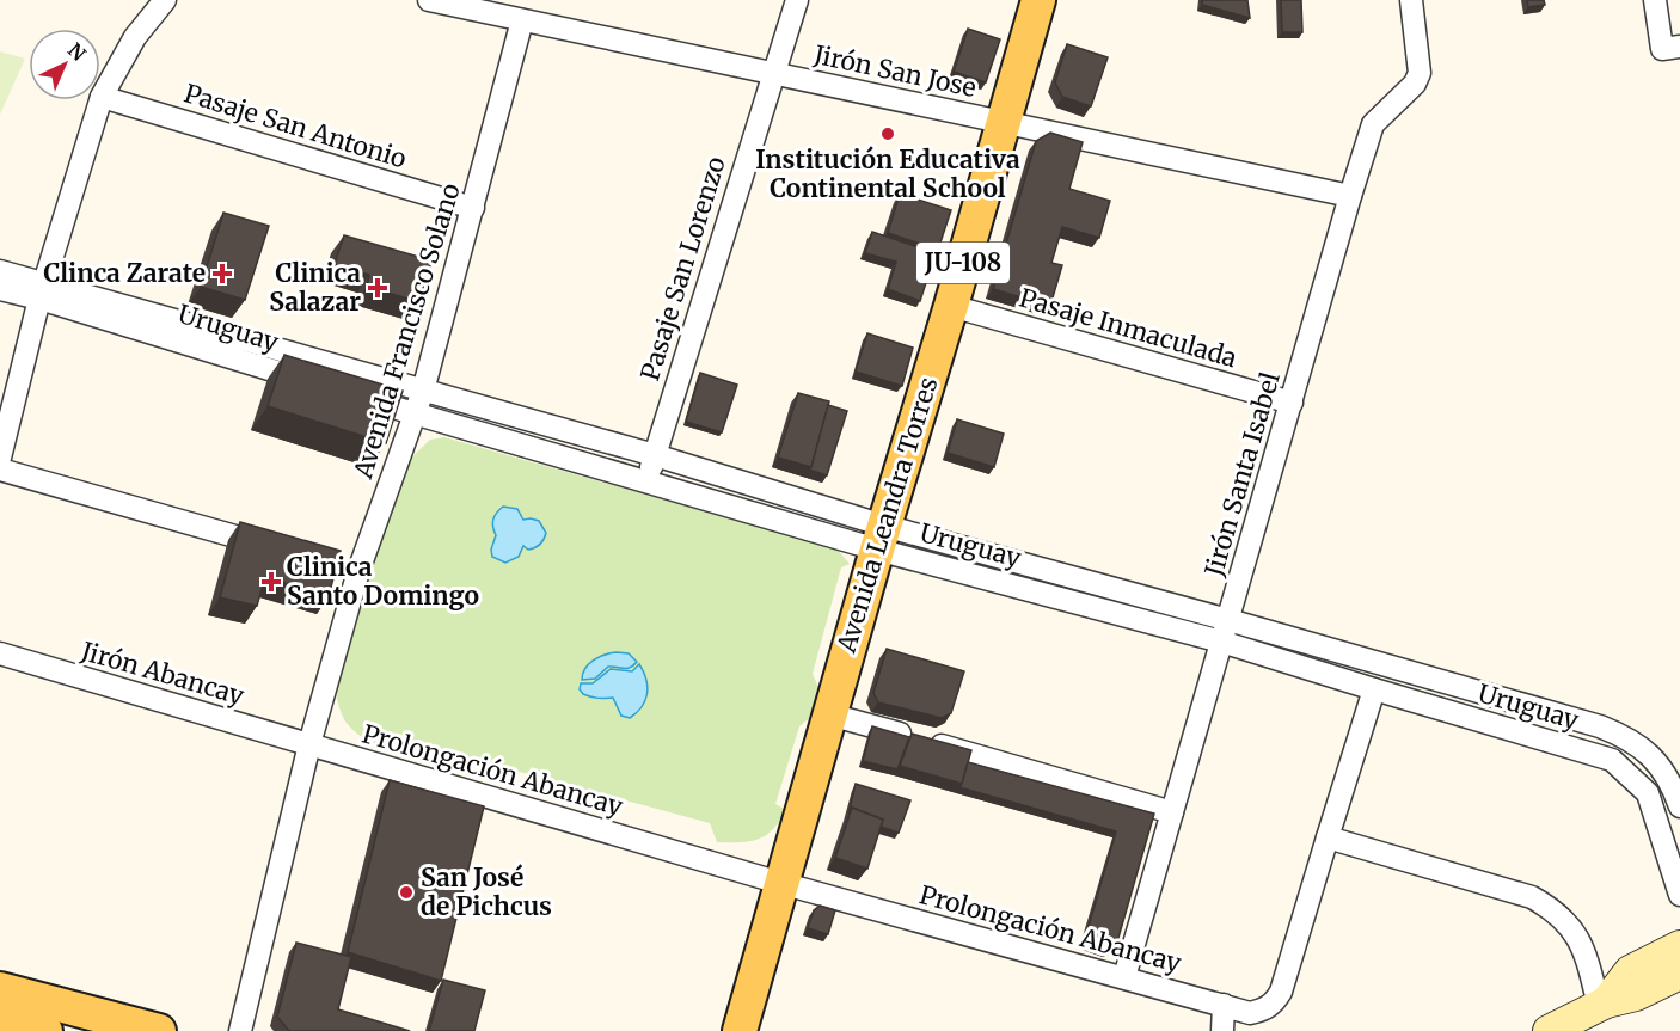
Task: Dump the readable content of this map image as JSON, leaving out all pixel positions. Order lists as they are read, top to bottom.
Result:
{
  "streets": {
    "main road": ["JU-108", "Avenida Leandra Torres"],
    "street": [
      "Jirón San Jose",
      "Pasaje San Antonio",
      "Pasaje San Lorenzo",
      "Uruguay",
      "Pasaje Inmaculada",
      "Avenida Francisco Solano",
      "Jirón Santa Isabel",
      "Jirón Abancay",
      "Prolongación Abancay"
    ]
  },
  "crossings": [
    ["Jirón San Jose", "Pasaje San Lorenzo"],
    ["Jirón San Jose", "Avenida Francisco Solano"],
    ["Jirón San Jose", "Jirón Santa Isabel"],
    ["Jirón San Jose", "Avenida Leandra Torres"],
    ["Pasaje San Antonio", "Avenida Francisco Solano"],
    ["Pasaje San Lorenzo", "Uruguay"],
    ["Uruguay", "Avenida Francisco Solano"],
    ["Uruguay", "Jirón Santa Isabel"],
    ["Uruguay", "Avenida Leandra Torres"],
    ["Pasaje Inmaculada", "Jirón Santa Isabel"],
    ["Pasaje Inmaculada", "Avenida Leandra Torres"],
    ["Avenida Francisco Solano", "Jirón Abancay"],
    ["Avenida Francisco Solano", "Prolongación Abancay"],
    ["Jirón Santa Isabel", "Prolongación Abancay"],
    ["Avenida Leandra Torres", "Prolongación Abancay"],
    ["Jirón Abancay", "Prolongación Abancay"]
  ],
  "places": {
    "other": ["Institución Educativa Continental School", "San José de Pichcus"],
    "health": ["Clinca Zarate", "Clinica Salazar", "Clinica Santo Domingo"]
  },
  "north": "top right"
}
